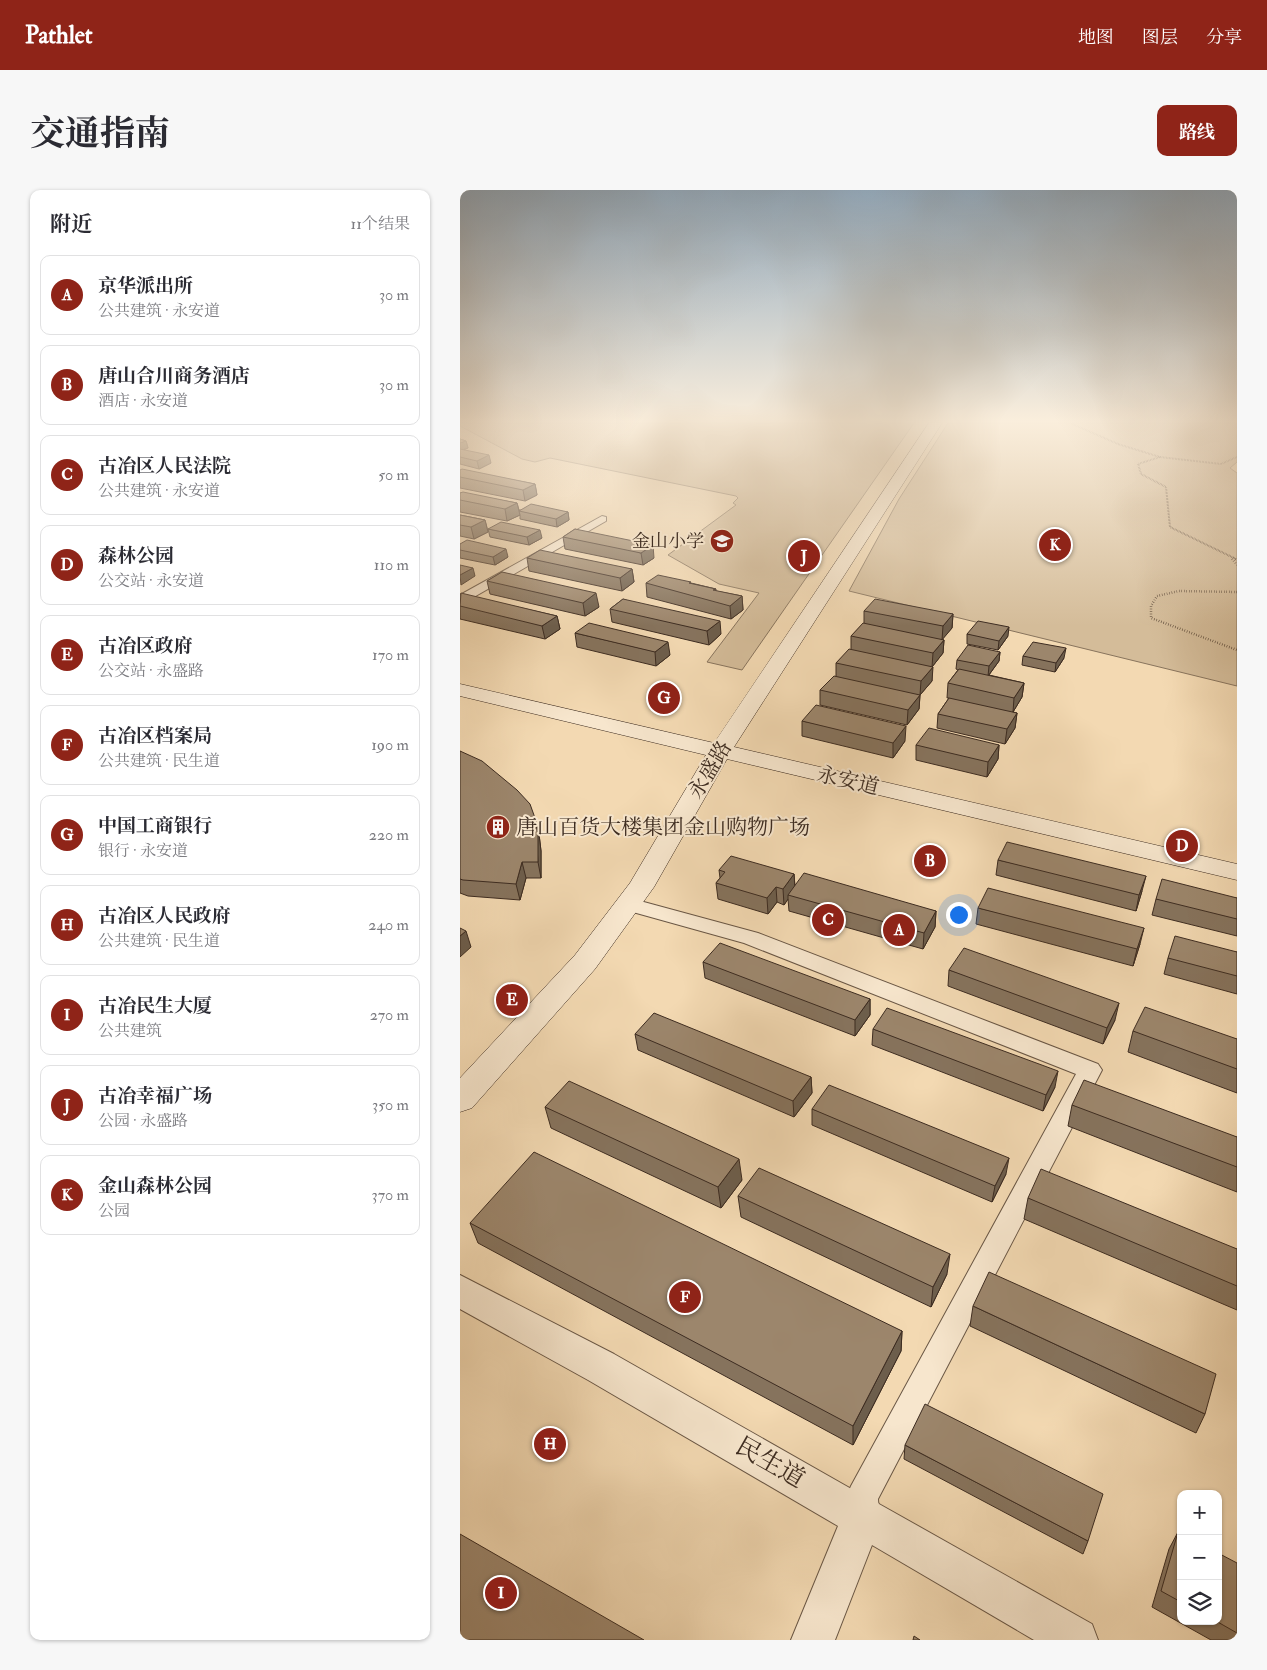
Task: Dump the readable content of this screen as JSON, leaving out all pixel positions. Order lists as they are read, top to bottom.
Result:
{
  "streets": {
    "main road": ["永盛路", "永安道"],
    "street": ["民生道"]
  },
  "crossings": [
    ["永盛路", "永安道"]
  ],
  "places": {
    "school or university": ["金山小学"],
    "building": ["唐山百货大楼集团金山购物广场"]
  },
  "page": {
    "header": "Pathlet",
    "nav": ["地图", "图层", "分享"],
    "title": "交通指南",
    "buttons": "路线",
    "heading": ["附近", "11个结果"],
    "list": [
      {
        "mark": "A",
        "name": "京华派出所",
        "note": "公共建筑 · 永安道",
        "value": "30 m"
      },
      {
        "mark": "B",
        "name": "唐山合川商务酒店",
        "note": "酒店 · 永安道",
        "value": "30 m"
      },
      {
        "mark": "C",
        "name": "古冶区人民法院",
        "note": "公共建筑 · 永安道",
        "value": "50 m"
      },
      {
        "mark": "D",
        "name": "森林公园",
        "note": "公交站 · 永安道",
        "value": "110 m"
      },
      {
        "mark": "E",
        "name": "古冶区政府",
        "note": "公交站 · 永盛路",
        "value": "170 m"
      },
      {
        "mark": "F",
        "name": "古冶区档案局",
        "note": "公共建筑 · 民生道",
        "value": "190 m"
      },
      {
        "mark": "G",
        "name": "中国工商银行",
        "note": "银行 · 永安道",
        "value": "220 m"
      },
      {
        "mark": "H",
        "name": "古冶区人民政府",
        "note": "公共建筑 · 民生道",
        "value": "240 m"
      },
      {
        "mark": "I",
        "name": "古冶民生大厦",
        "note": "公共建筑",
        "value": "270 m"
      },
      {
        "mark": "J",
        "name": "古冶幸福广场",
        "note": "公园 · 永盛路",
        "value": "350 m"
      },
      {
        "mark": "K",
        "name": "金山森林公园",
        "note": "公园",
        "value": "370 m"
      }
    ],
    "pins": [
      "K",
      "J",
      "G",
      "D",
      "B",
      "C",
      "A",
      "E",
      "F",
      "H",
      "I"
    ],
    "map_buttons": ["+", "−"]
  }
}
